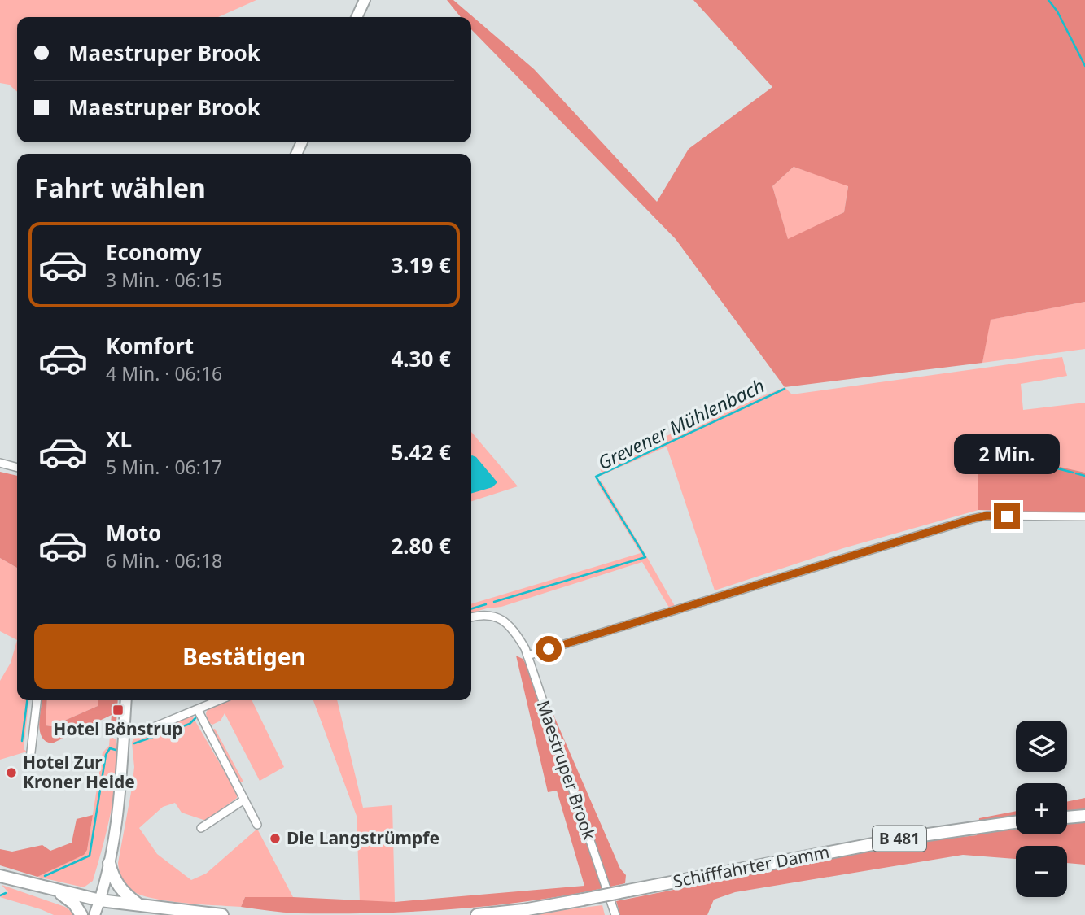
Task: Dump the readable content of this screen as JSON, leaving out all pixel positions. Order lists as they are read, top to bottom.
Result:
{
  "streets": {
    "main road": ["B 481", "Schifffahrter Damm"],
    "street": ["Maestruper Brook"]
  },
  "water": ["Grevener Mühlenbach"],
  "places": {
    "transit": ["Hotel Bönstrup"],
    "other": ["Hotel Zur Kroner Heide", "Die Langstrümpfe"]
  },
  "page": {
    "banner": ["Maestruper Brook", "Maestruper Brook"],
    "heading": "Fahrt wählen",
    "list": [
      {
        "name": "Economy",
        "note": "3 Min. · 06:15",
        "value": "3.19 €"
      },
      {
        "name": "Komfort",
        "note": "4 Min. · 06:16",
        "value": "4.30 €"
      },
      {
        "name": "XL",
        "note": "5 Min. · 06:17",
        "value": "5.42 €"
      },
      {
        "name": "Moto",
        "note": "6 Min. · 06:18",
        "value": "2.80 €"
      }
    ],
    "bubble": "2 Min.",
    "buttons": "Bestätigen",
    "map_buttons": ["+", "−"]
  }
}
